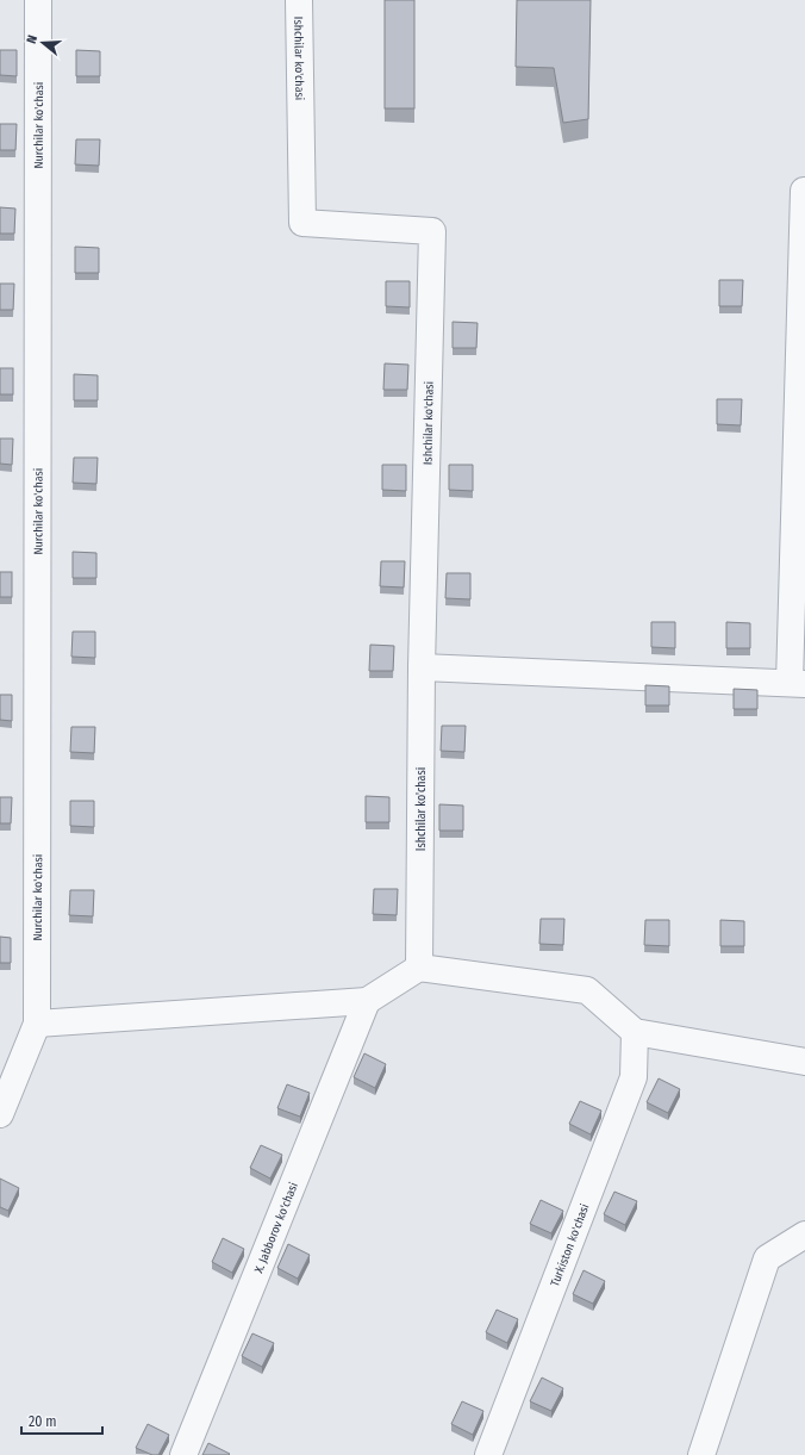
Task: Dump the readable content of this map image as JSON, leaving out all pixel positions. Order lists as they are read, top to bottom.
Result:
{
  "streets": {
    "street": [
      "Ishchilar ko'chasi",
      "Nurchilar ko'chasi",
      "X. Jabborov ko'chasi",
      "Turkiston ko'chasi"
    ]
  },
  "scale_bar": "20 m",
  "north": "left"
}
